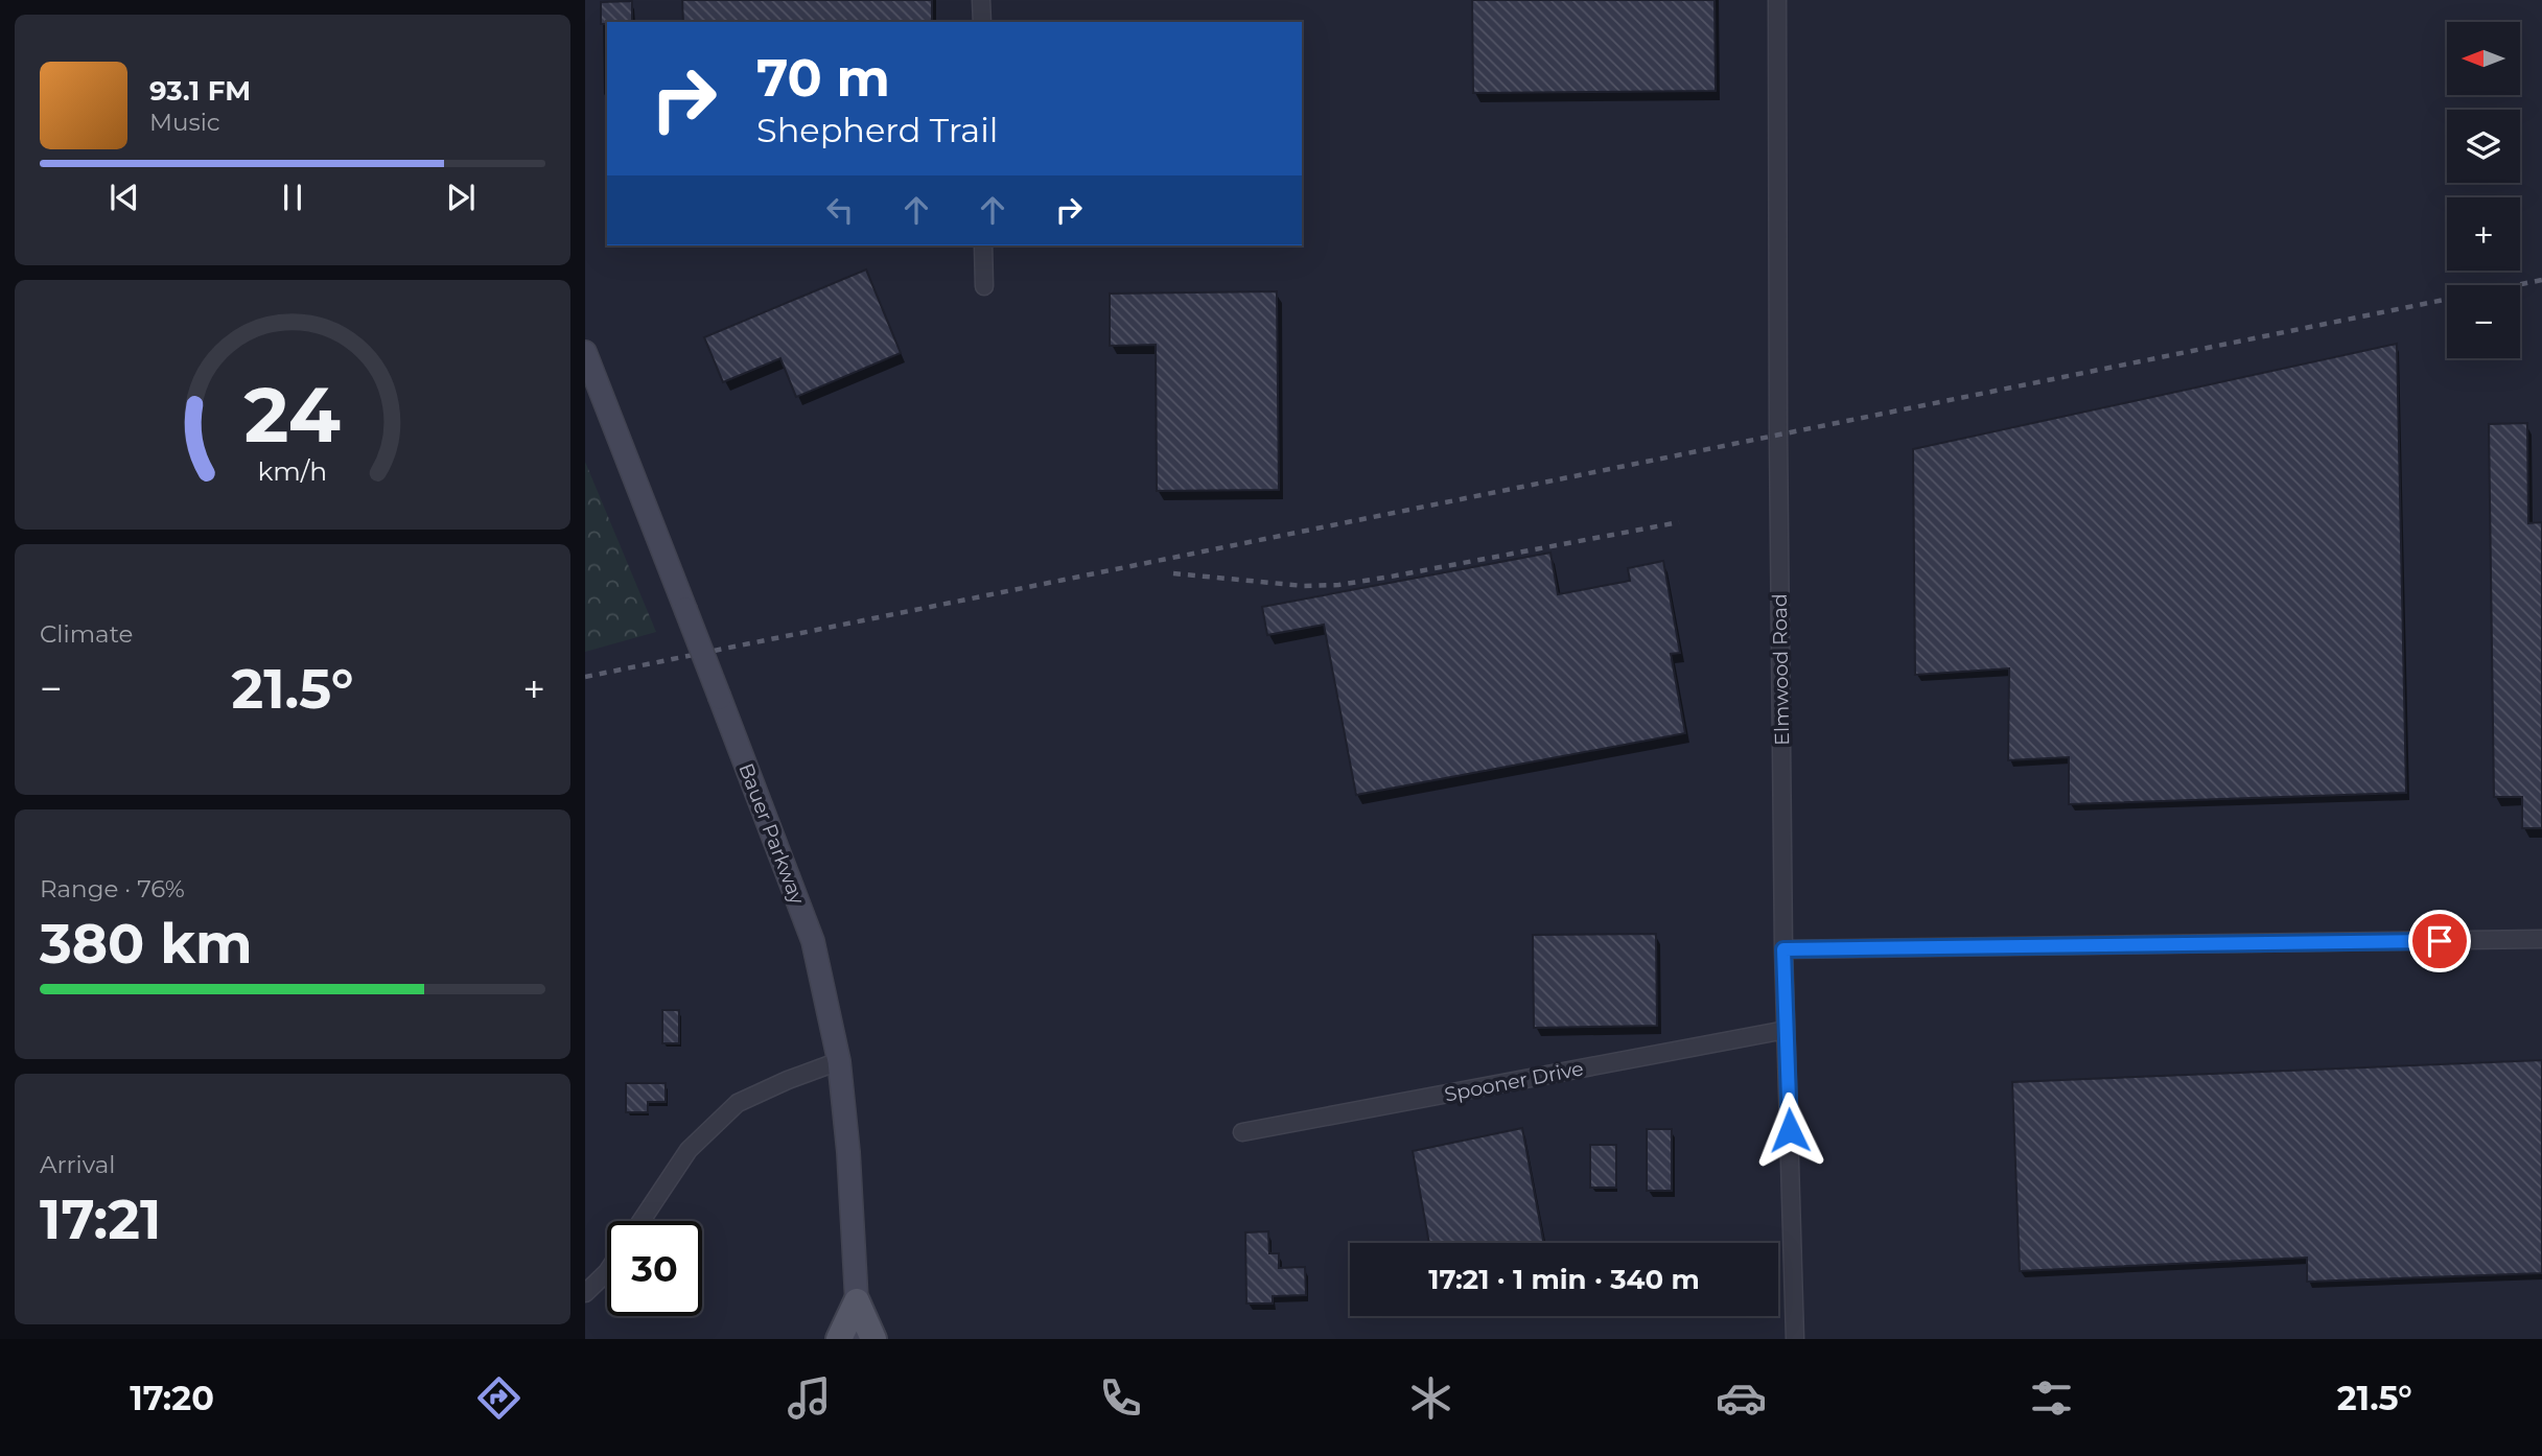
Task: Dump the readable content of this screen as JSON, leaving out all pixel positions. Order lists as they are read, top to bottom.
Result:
{
  "streets": {
    "main road": ["Bauer Parkway"],
    "street": ["Elmwood Road", "Spooner Drive"]
  },
  "crossings": [
    ["Elmwood Road", "Spooner Drive"]
  ],
  "north": "left",
  "page": {
    "map_buttons": ["+", "−"],
    "turn": ["70 m", "Shepherd Trail"],
    "song": ["93.1 FM", "Music"],
    "tile": [
      "Climate",
      ["Range · 76%", "380 km"],
      ["Arrival", "17:21"]
    ],
    "heat": ["−", "21.5°", "+"],
    "limit": "30",
    "trip": "17:21 · 1 min · 340 m",
    "tabs": ["17:20", "21.5°"],
    "gauge": ["24", "km/h"]
  }
}
